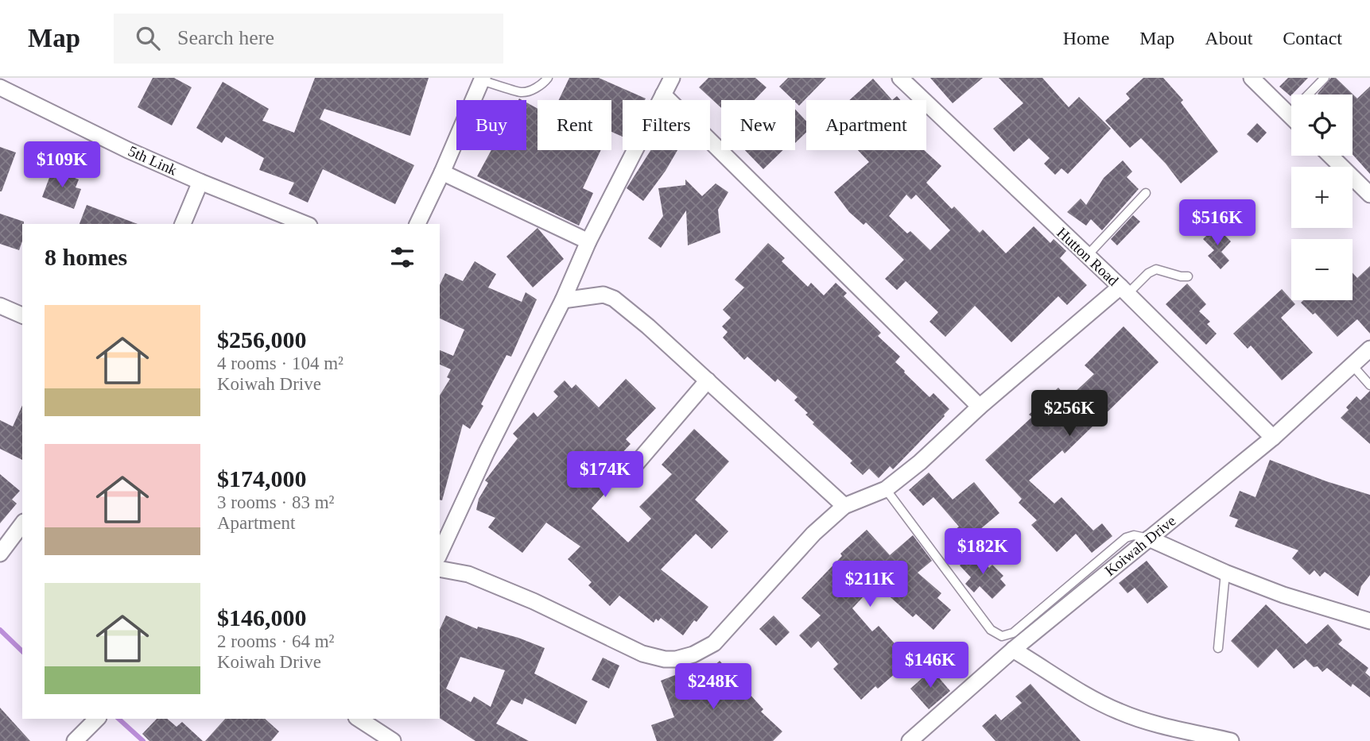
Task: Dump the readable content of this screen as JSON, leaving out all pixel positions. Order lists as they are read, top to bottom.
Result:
{
  "streets": {
    "street": ["5th Link", "Hutton Road", "Koiwah Drive"]
  },
  "crossings": [
    ["Hutton Road", "Koiwah Drive"]
  ],
  "page": {
    "header": "Map",
    "search": "Search here",
    "nav": [
      "Home",
      "Map",
      "About",
      "Contact"
    ],
    "map_buttons": ["+", "−"],
    "chip": [
      "Buy",
      "Rent",
      "Filters",
      "New",
      "Apartment"
    ],
    "price": [
      "$109K",
      "$516K",
      "$256K",
      "$174K",
      "$182K",
      "$211K",
      "$146K",
      "$248K"
    ],
    "heading": "8 homes",
    "list": [
      {
        "name": "$256,000",
        "note": "4 rooms · 104 m² · Koiwah Drive"
      },
      {
        "name": "$174,000",
        "note": "3 rooms · 83 m² · Apartment"
      },
      {
        "name": "$146,000",
        "note": "2 rooms · 64 m² · Koiwah Drive"
      }
    ]
  }
}
